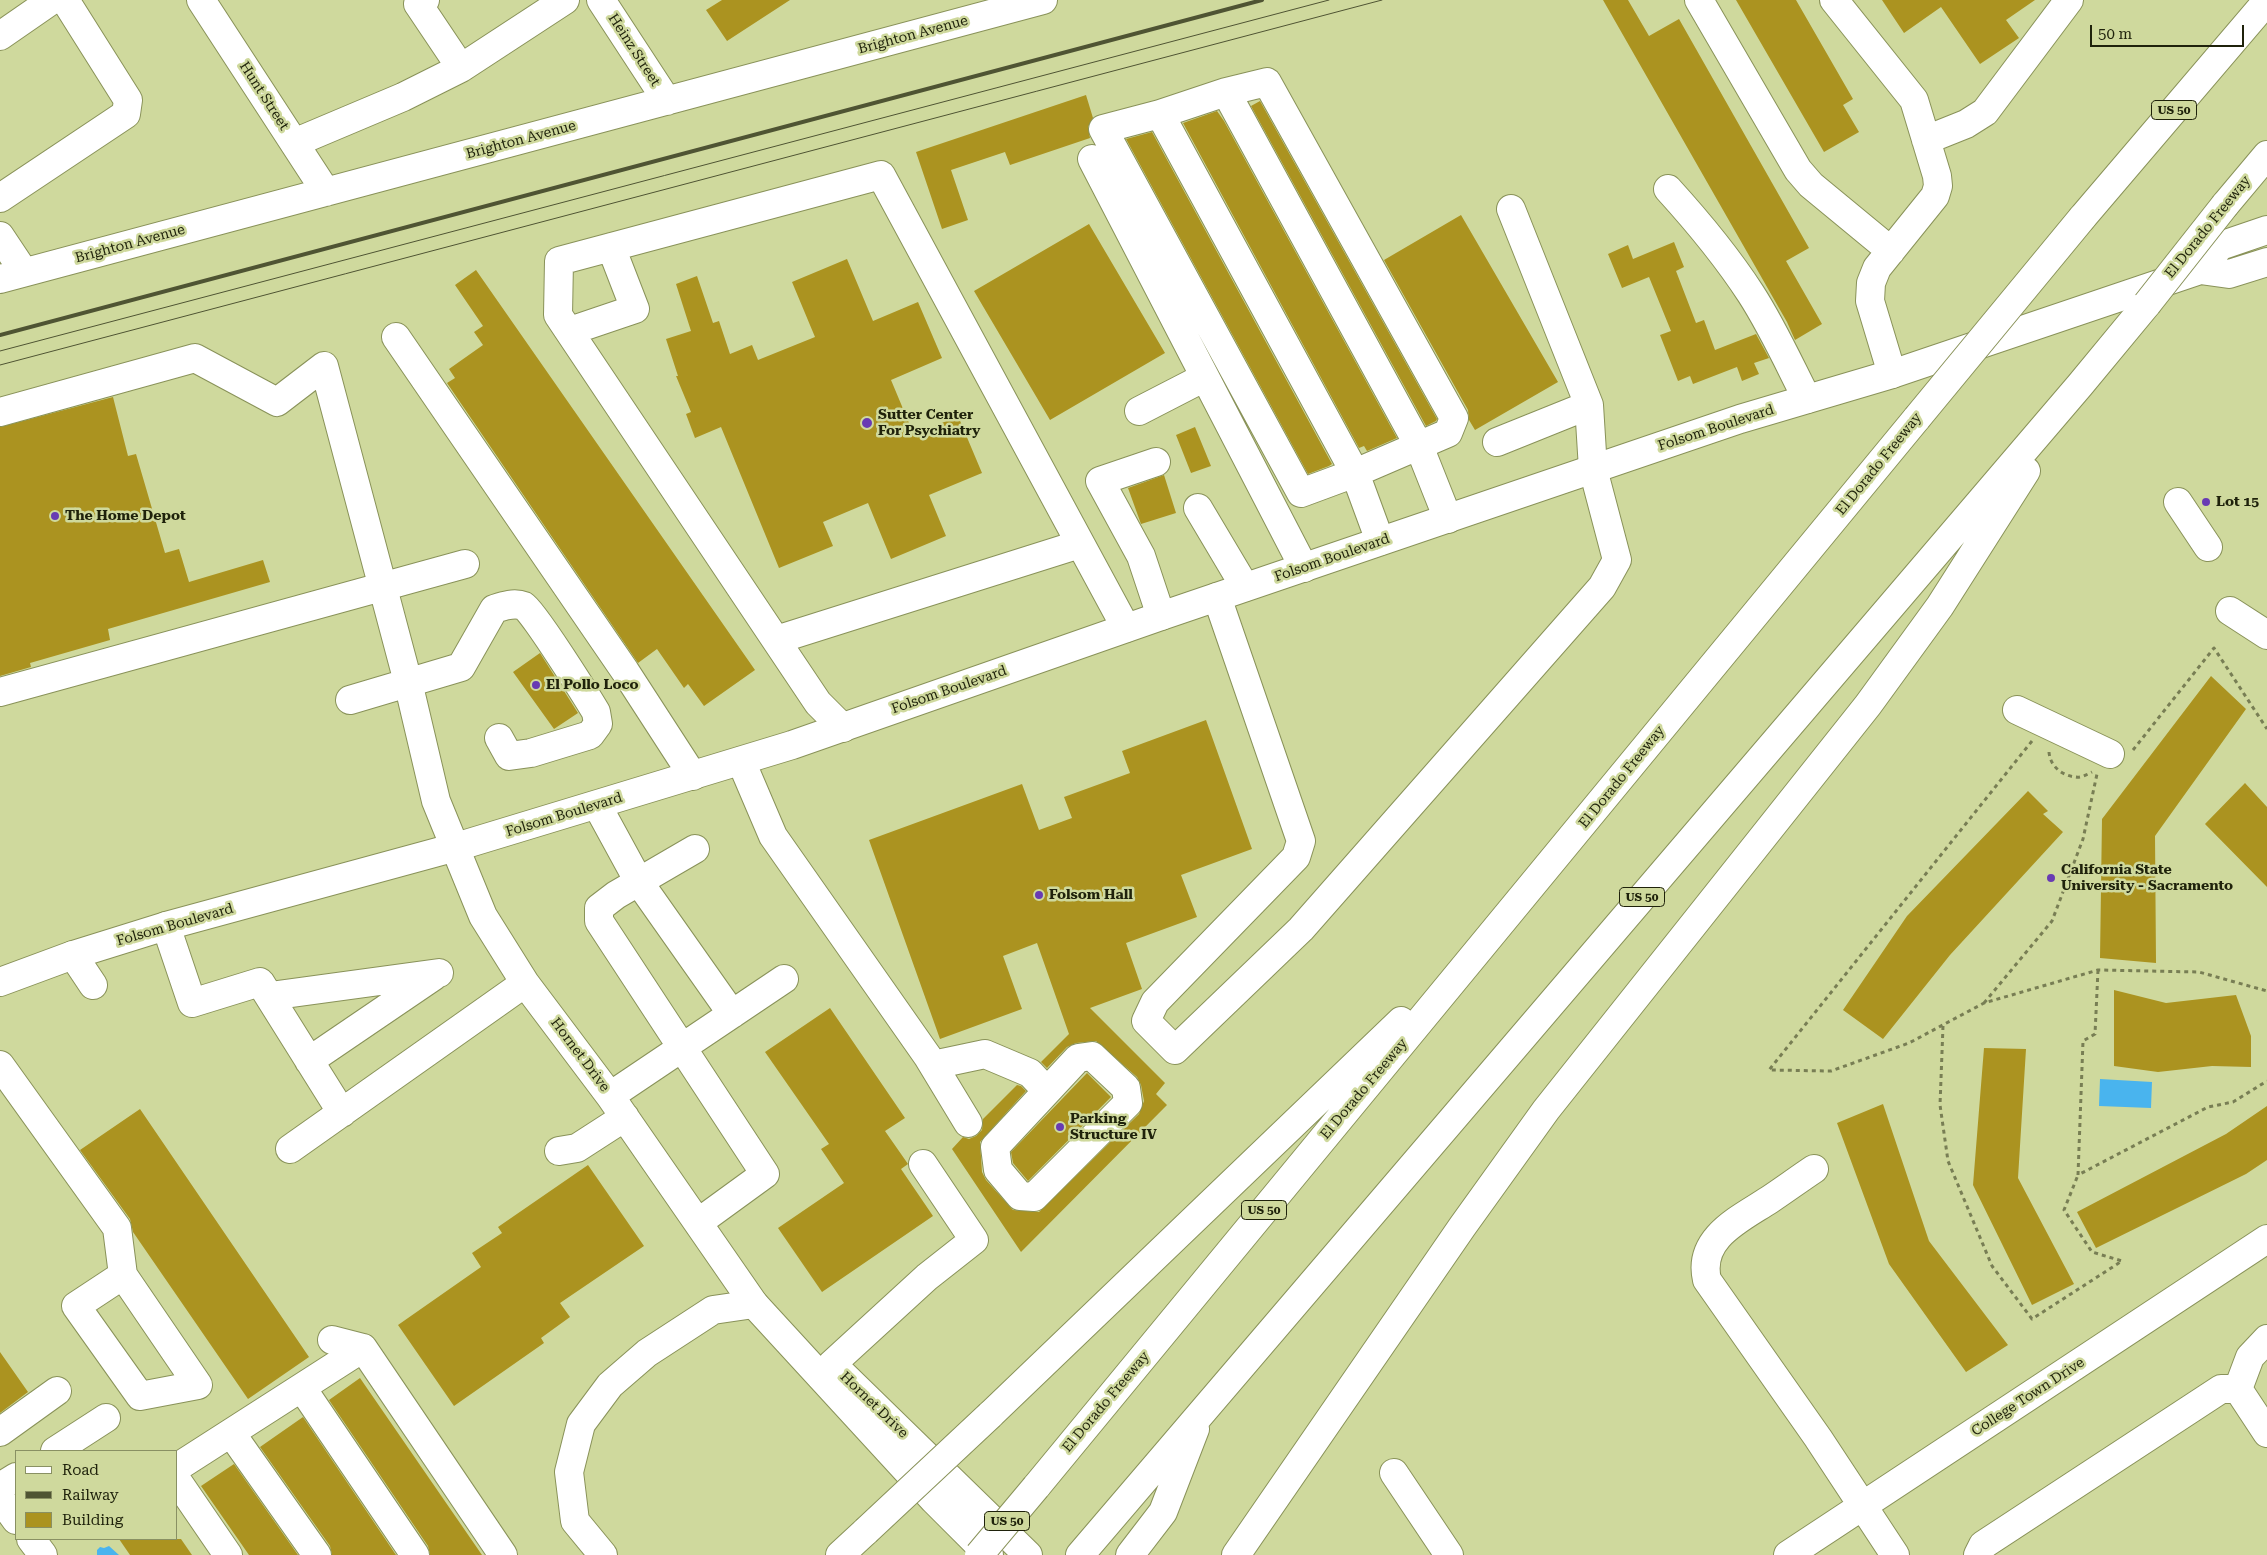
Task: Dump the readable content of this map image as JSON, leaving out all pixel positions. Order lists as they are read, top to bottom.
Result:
{
  "streets": {
    "main road": [
      "Brighton Avenue",
      "Heinz Street",
      "Hunt Street",
      "US 50",
      "El Dorado Freeway",
      "Folsom Boulevard",
      "Hornet Drive",
      "College Town Drive"
    ]
  },
  "crossings": [
    ["Brighton Avenue", "Heinz Street"],
    ["Brighton Avenue", "Hunt Street"],
    ["Folsom Boulevard", "Hornet Drive"]
  ],
  "places": [
    "Sutter Center For Psychiatry",
    "Lot 15",
    "The Home Depot",
    "El Pollo Loco",
    "California State University - Sacramento",
    "Folsom Hall",
    "Parking Structure IV"
  ],
  "legend": ["Road", "Railway", "Building"],
  "scale_bar": "50 m"
}
